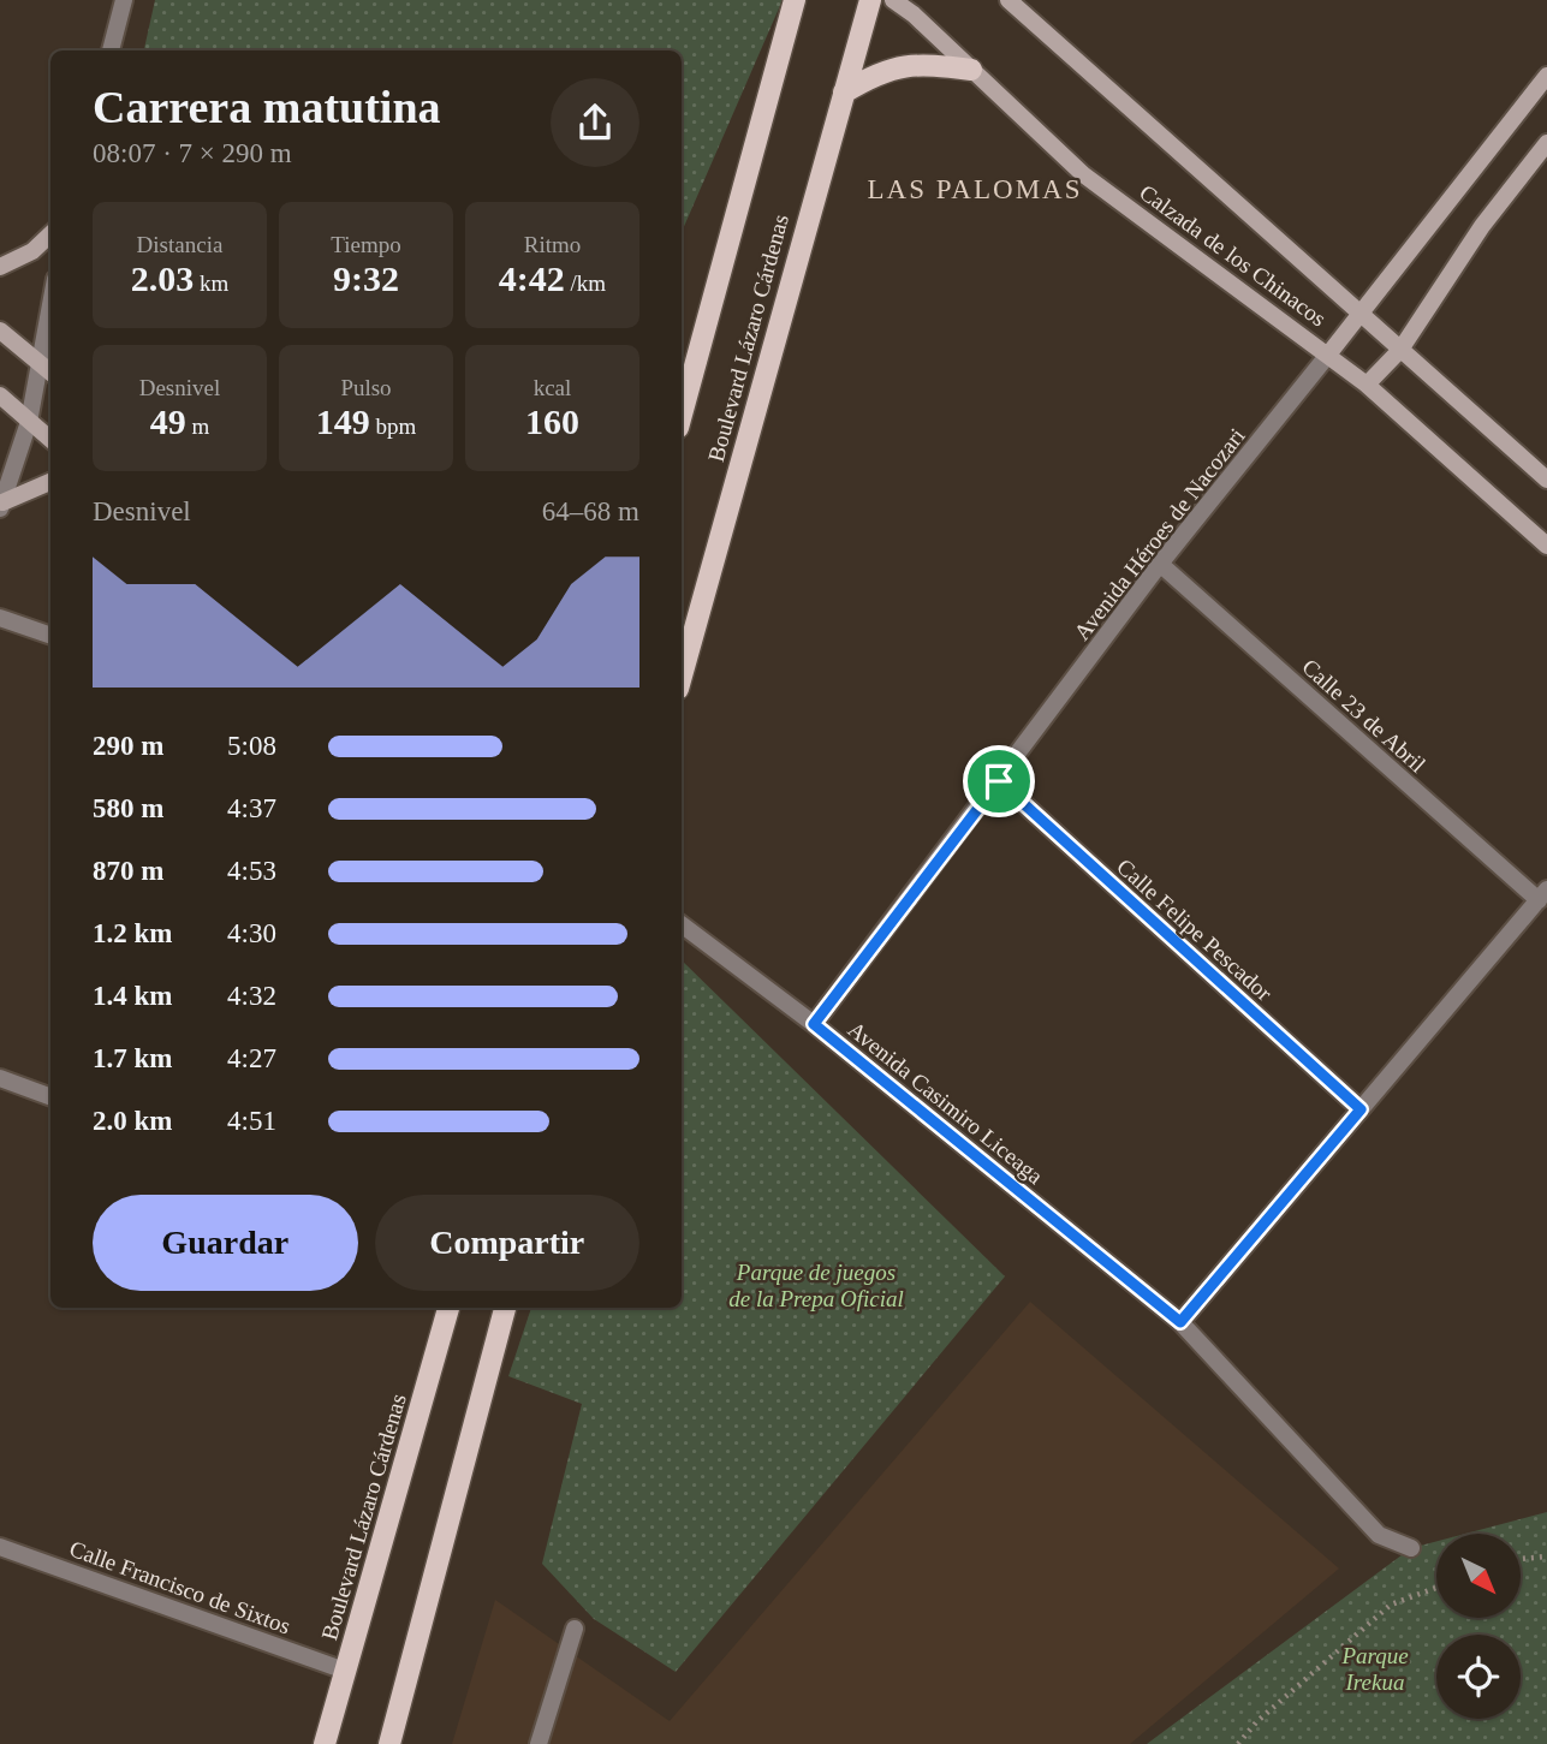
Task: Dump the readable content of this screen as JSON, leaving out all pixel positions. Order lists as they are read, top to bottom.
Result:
{
  "streets": {
    "main road": ["Calzada de los Chinacos", "Boulevard Lázaro Cárdenas", "Avenida Héroes de Nacozari"],
    "street": [
      "Calle 23 de Abril",
      "Calle Felipe Pescador",
      "Avenida Casimiro Liceaga",
      "Calle Francisco de Sixtos"
    ]
  },
  "crossings": [
    ["Calzada de los Chinacos", "Avenida Héroes de Nacozari"],
    ["Boulevard Lázaro Cárdenas", "Calle Francisco de Sixtos"],
    ["Avenida Héroes de Nacozari", "Calle 23 de Abril"],
    ["Avenida Héroes de Nacozari", "Calle Felipe Pescador"],
    ["Avenida Héroes de Nacozari", "Avenida Casimiro Liceaga"]
  ],
  "districts": ["LAS PALOMAS"],
  "parks": ["Parque de juegos de la Prepa Oficial", "Parque Irekua"],
  "north": "bottom right",
  "page": {
    "heading": ["Carrera matutina", "08:07 · 7 × 290 m"],
    "stats": [
      ["Distancia", "2.03 km"],
      ["Tiempo", "9:32"],
      ["Ritmo", "4:42 /km"],
      ["Desnivel", "49 m"],
      ["Pulso", "149 bpm"],
      ["kcal", "160"]
    ],
    "chart": ["Desnivel", "64–68 m"],
    "list": [
      {
        "name": "290 m",
        "note": "5:08"
      },
      {
        "name": "580 m",
        "note": "4:37"
      },
      {
        "name": "870 m",
        "note": "4:53"
      },
      {
        "name": "1.2 km",
        "note": "4:30"
      },
      {
        "name": "1.4 km",
        "note": "4:32"
      },
      {
        "name": "1.7 km",
        "note": "4:27"
      },
      {
        "name": "2.0 km",
        "note": "4:51"
      }
    ],
    "buttons": ["Guardar", "Compartir"]
  }
}
